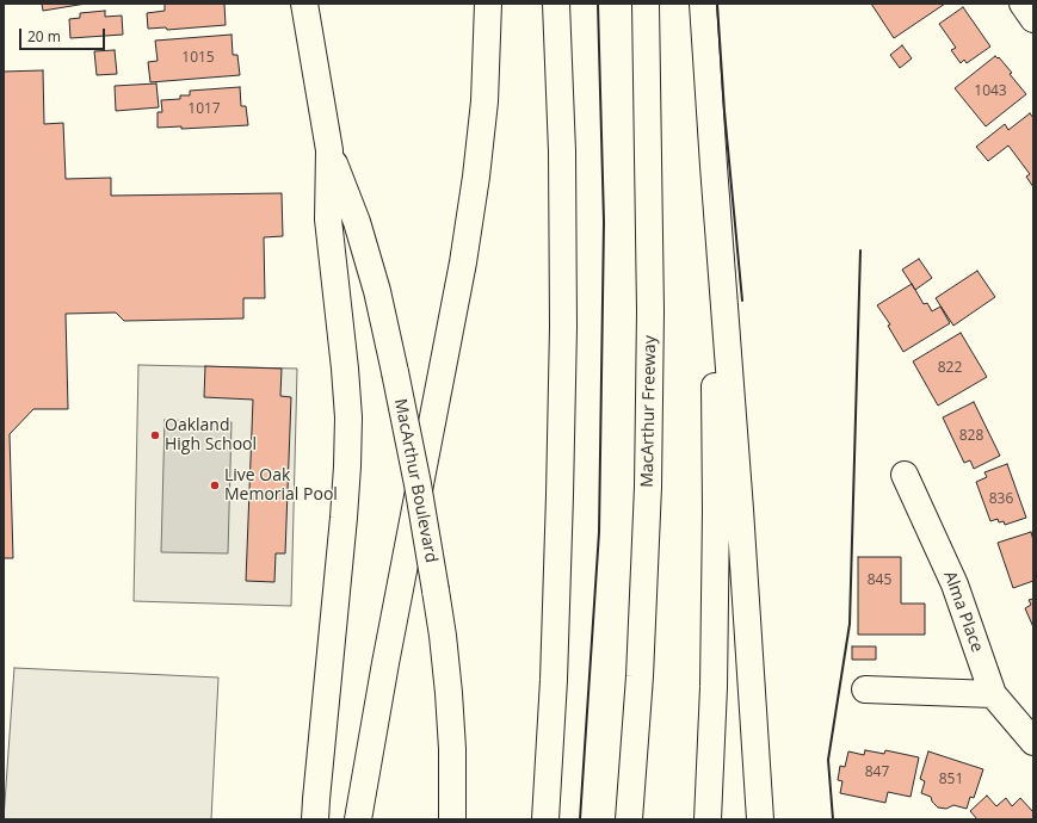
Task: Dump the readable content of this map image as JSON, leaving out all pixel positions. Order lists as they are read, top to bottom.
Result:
{
  "streets": {
    "main road": ["MacArthur Freeway", "MacArthur Boulevard", "Alma Place"]
  },
  "places": ["Oakland High School", "Live Oak Memorial Pool"],
  "house_numbers": [
    "1015",
    "1043",
    "1017",
    "822",
    "828",
    "836",
    "845",
    "847",
    "851"
  ],
  "scale_bar": "20 m"
}
